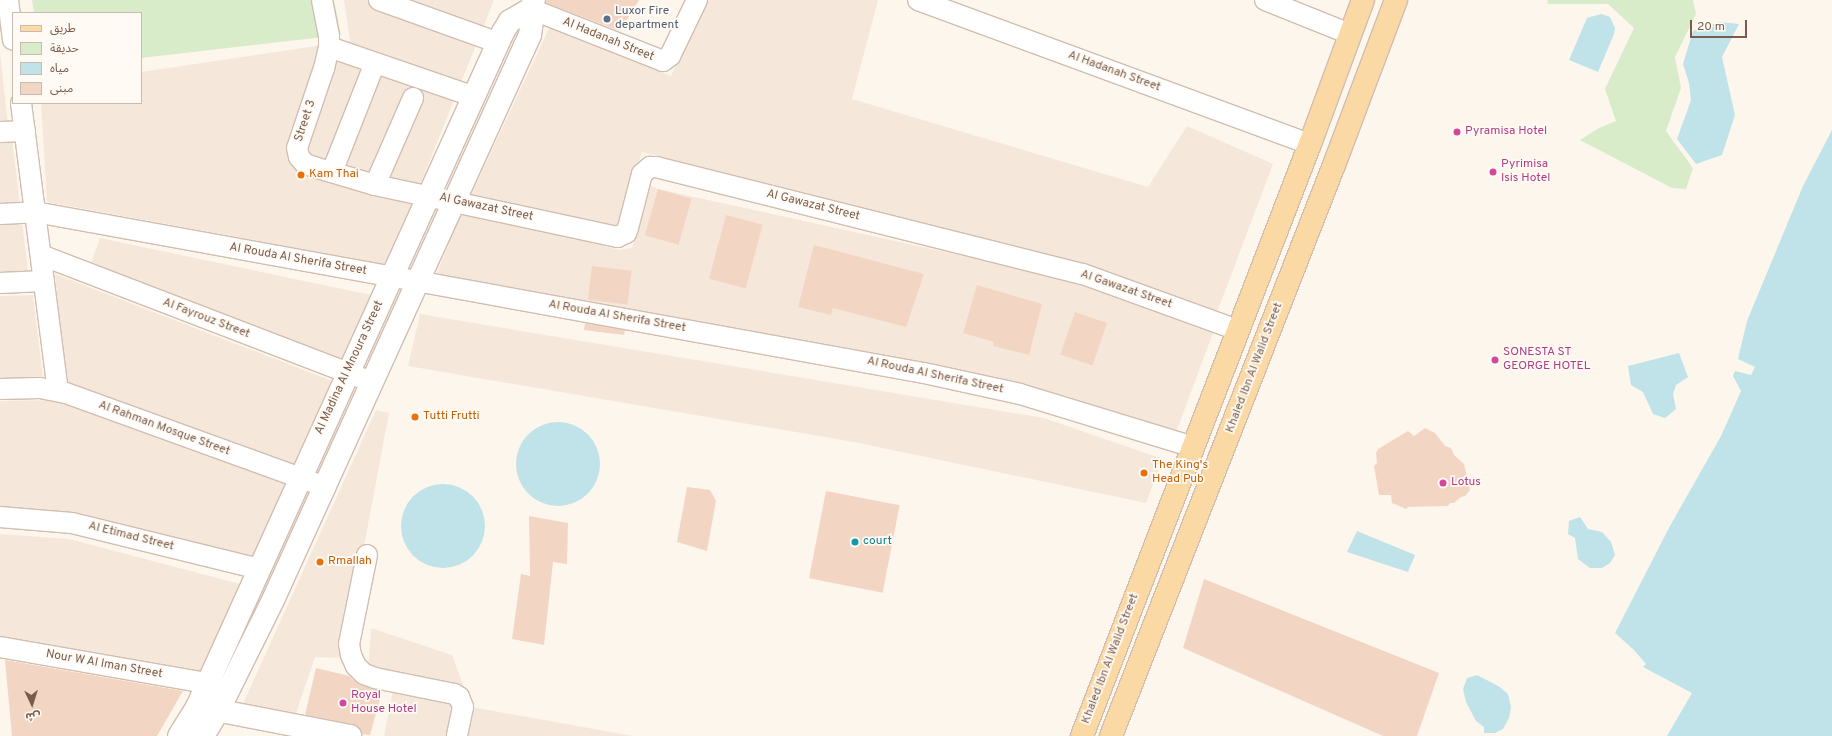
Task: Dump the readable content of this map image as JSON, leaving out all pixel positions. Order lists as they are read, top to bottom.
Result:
{
  "streets": {
    "main road": ["Al Madina Al Mnoura Street", "Khaled Ibn Al Walid Street"],
    "street": [
      "Al Hadanah Street",
      "Street 3",
      "Al Gawazat Street",
      "Al Rouda Al Sherifa Street",
      "Al Fayrouz Street",
      "Al Rahman Mosque Street",
      "Al Etimad Street",
      "Nour W Al Iman Street"
    ]
  },
  "crossings": [
    ["Al Hadanah Street", "Al Madina Al Mnoura Street"],
    ["Al Hadanah Street", "Khaled Ibn Al Walid Street"],
    ["Street 3", "Al Gawazat Street"],
    ["Street 3", "Al Madina Al Mnoura Street"],
    ["Al Gawazat Street", "Al Madina Al Mnoura Street"],
    ["Al Gawazat Street", "Khaled Ibn Al Walid Street"],
    ["Al Rouda Al Sherifa Street", "Al Madina Al Mnoura Street"],
    ["Al Rouda Al Sherifa Street", "Khaled Ibn Al Walid Street"],
    ["Al Fayrouz Street", "Al Madina Al Mnoura Street"],
    ["Al Madina Al Mnoura Street", "Al Rahman Mosque Street"],
    ["Al Madina Al Mnoura Street", "Al Etimad Street"],
    ["Al Madina Al Mnoura Street", "Nour W Al Iman Street"]
  ],
  "places": [
    "Luxor Fire department",
    "Pyramisa Hotel",
    "Pyrimisa Isis Hotel",
    "Kam Thai",
    "SONESTA ST GEORGE HOTEL",
    "Tutti Frutti",
    "The King's Head Pub",
    "Lotus",
    "court",
    "Rmallah",
    "Royal House Hotel"
  ],
  "legend": [
    "طريق",
    "حديقة",
    "مياه",
    "مبنى"
  ],
  "scale_bar": "20 m",
  "north": "bottom"
}
